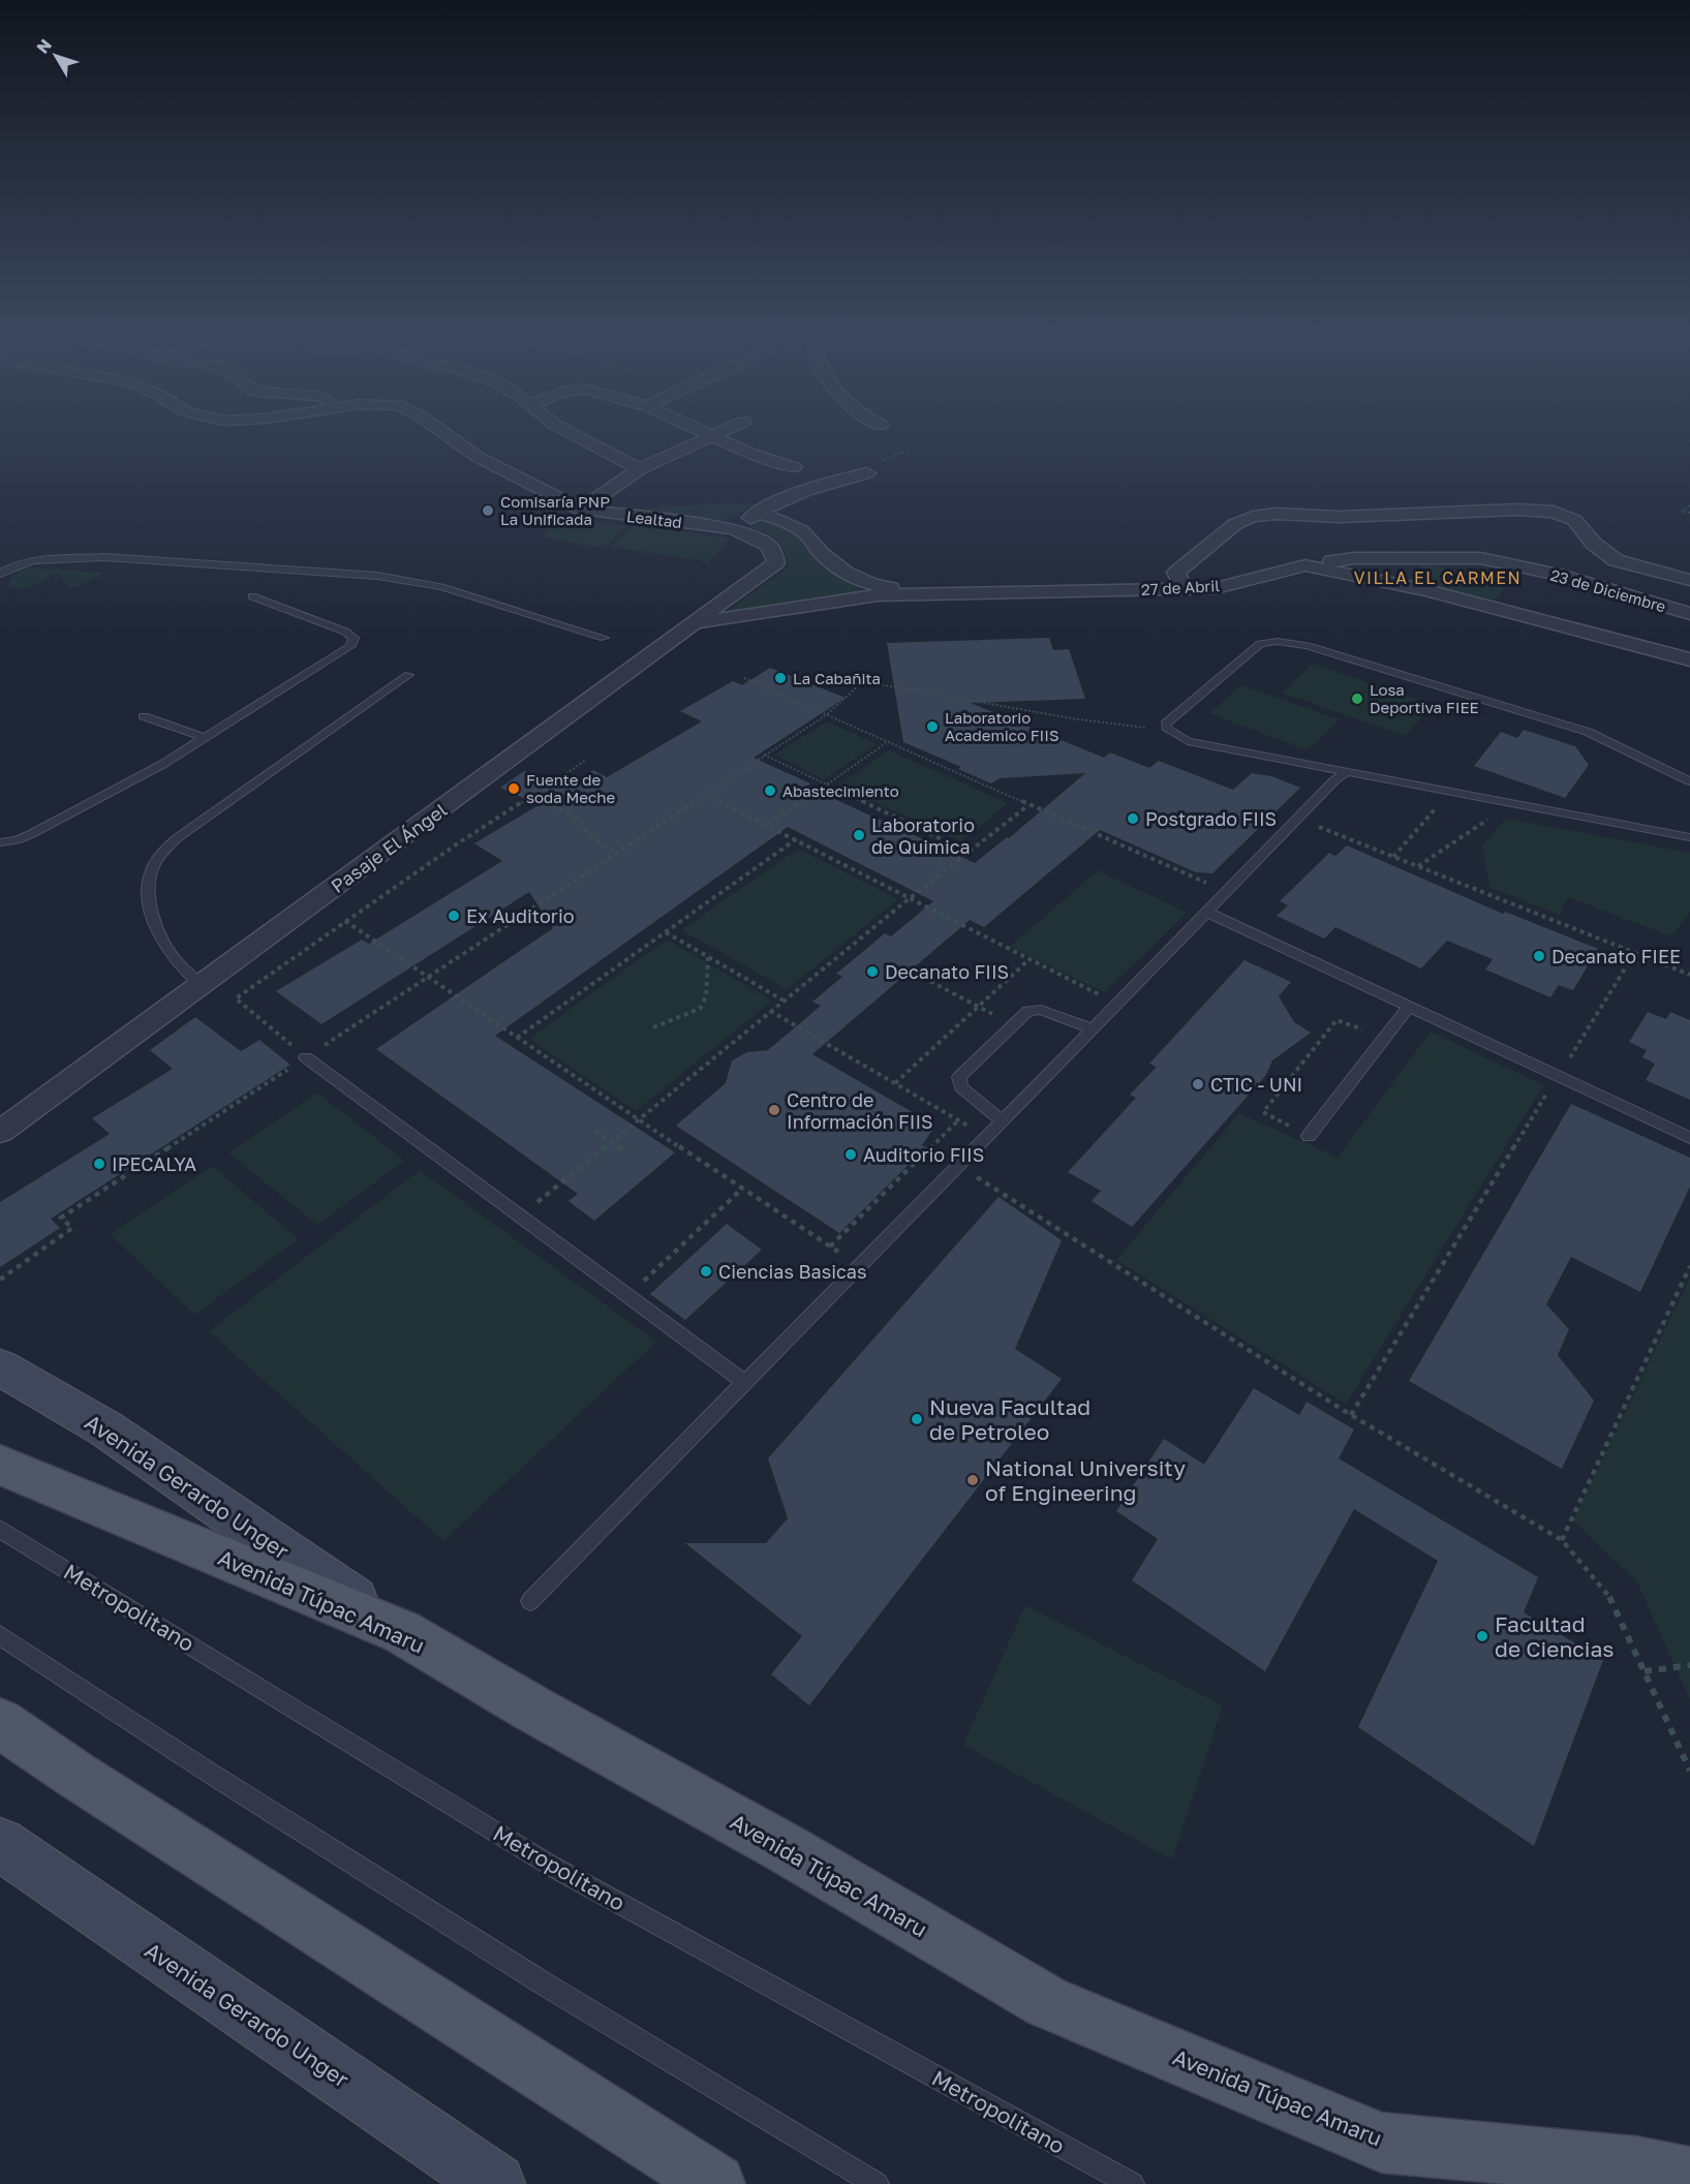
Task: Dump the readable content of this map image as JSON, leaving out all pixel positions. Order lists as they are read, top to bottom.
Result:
{
  "streets": {
    "main road": ["Avenida Túpac Amaru"],
    "street": [
      "Lealtad",
      "27 de Abril",
      "23 de Diciembre",
      "Pasaje El Ángel",
      "Avenida Gerardo Unger"
    ],
    "lane": ["Metropolitano"]
  },
  "crossings": [
    ["Lealtad", "Pasaje El Ángel"],
    ["27 de Abril", "23 de Diciembre"],
    ["27 de Abril", "Pasaje El Ángel"],
    ["Avenida Gerardo Unger", "Avenida Túpac Amaru"]
  ],
  "districts": ["VILLA EL CARMEN"],
  "places": [
    "Comisaría PNP La Unificada",
    "La Cabañita",
    "Losa Deportiva FIEE",
    "Laboratorio Academico FIIS",
    "Fuente de soda Meche",
    "Abastecimiento",
    "Postgrado FIIS",
    "Laboratorio de Quimica",
    "Ex Auditorio",
    "Decanato FIEE",
    "Decanato FIIS",
    "CTIC - UNI",
    "Centro de Información FIIS",
    "Auditorio FIIS",
    "IPECALYA",
    "Ciencias Basicas",
    "Nueva Facultad de Petroleo",
    "National University of Engineering",
    "Facultad de Ciencias"
  ],
  "north": "top left"
}
